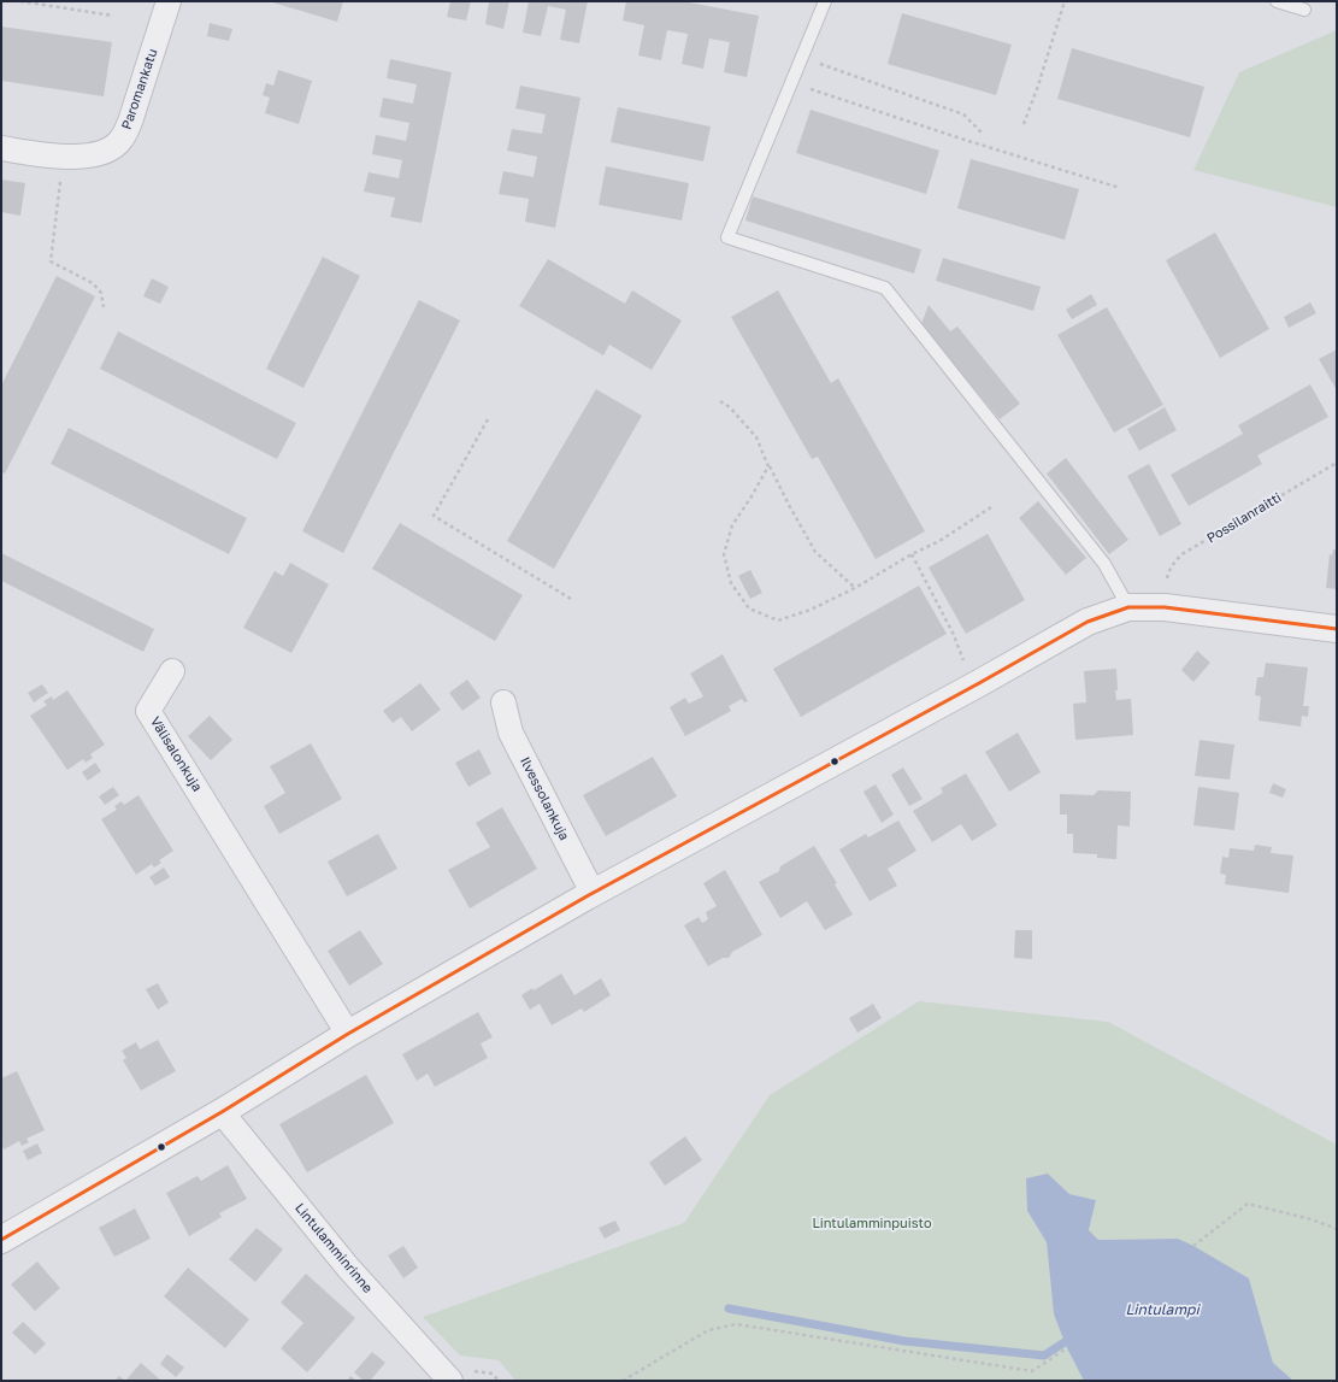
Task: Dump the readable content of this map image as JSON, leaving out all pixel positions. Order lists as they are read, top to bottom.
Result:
{
  "streets": {
    "street": [
      "Paromankatu",
      "Välisalonkuja",
      "Ilvessolankuja",
      "Lintulamminrinne"
    ],
    "path": ["Possilanraitti"]
  },
  "water": ["Lintulampi"],
  "parks": ["Lintulamminpuisto"]
}
